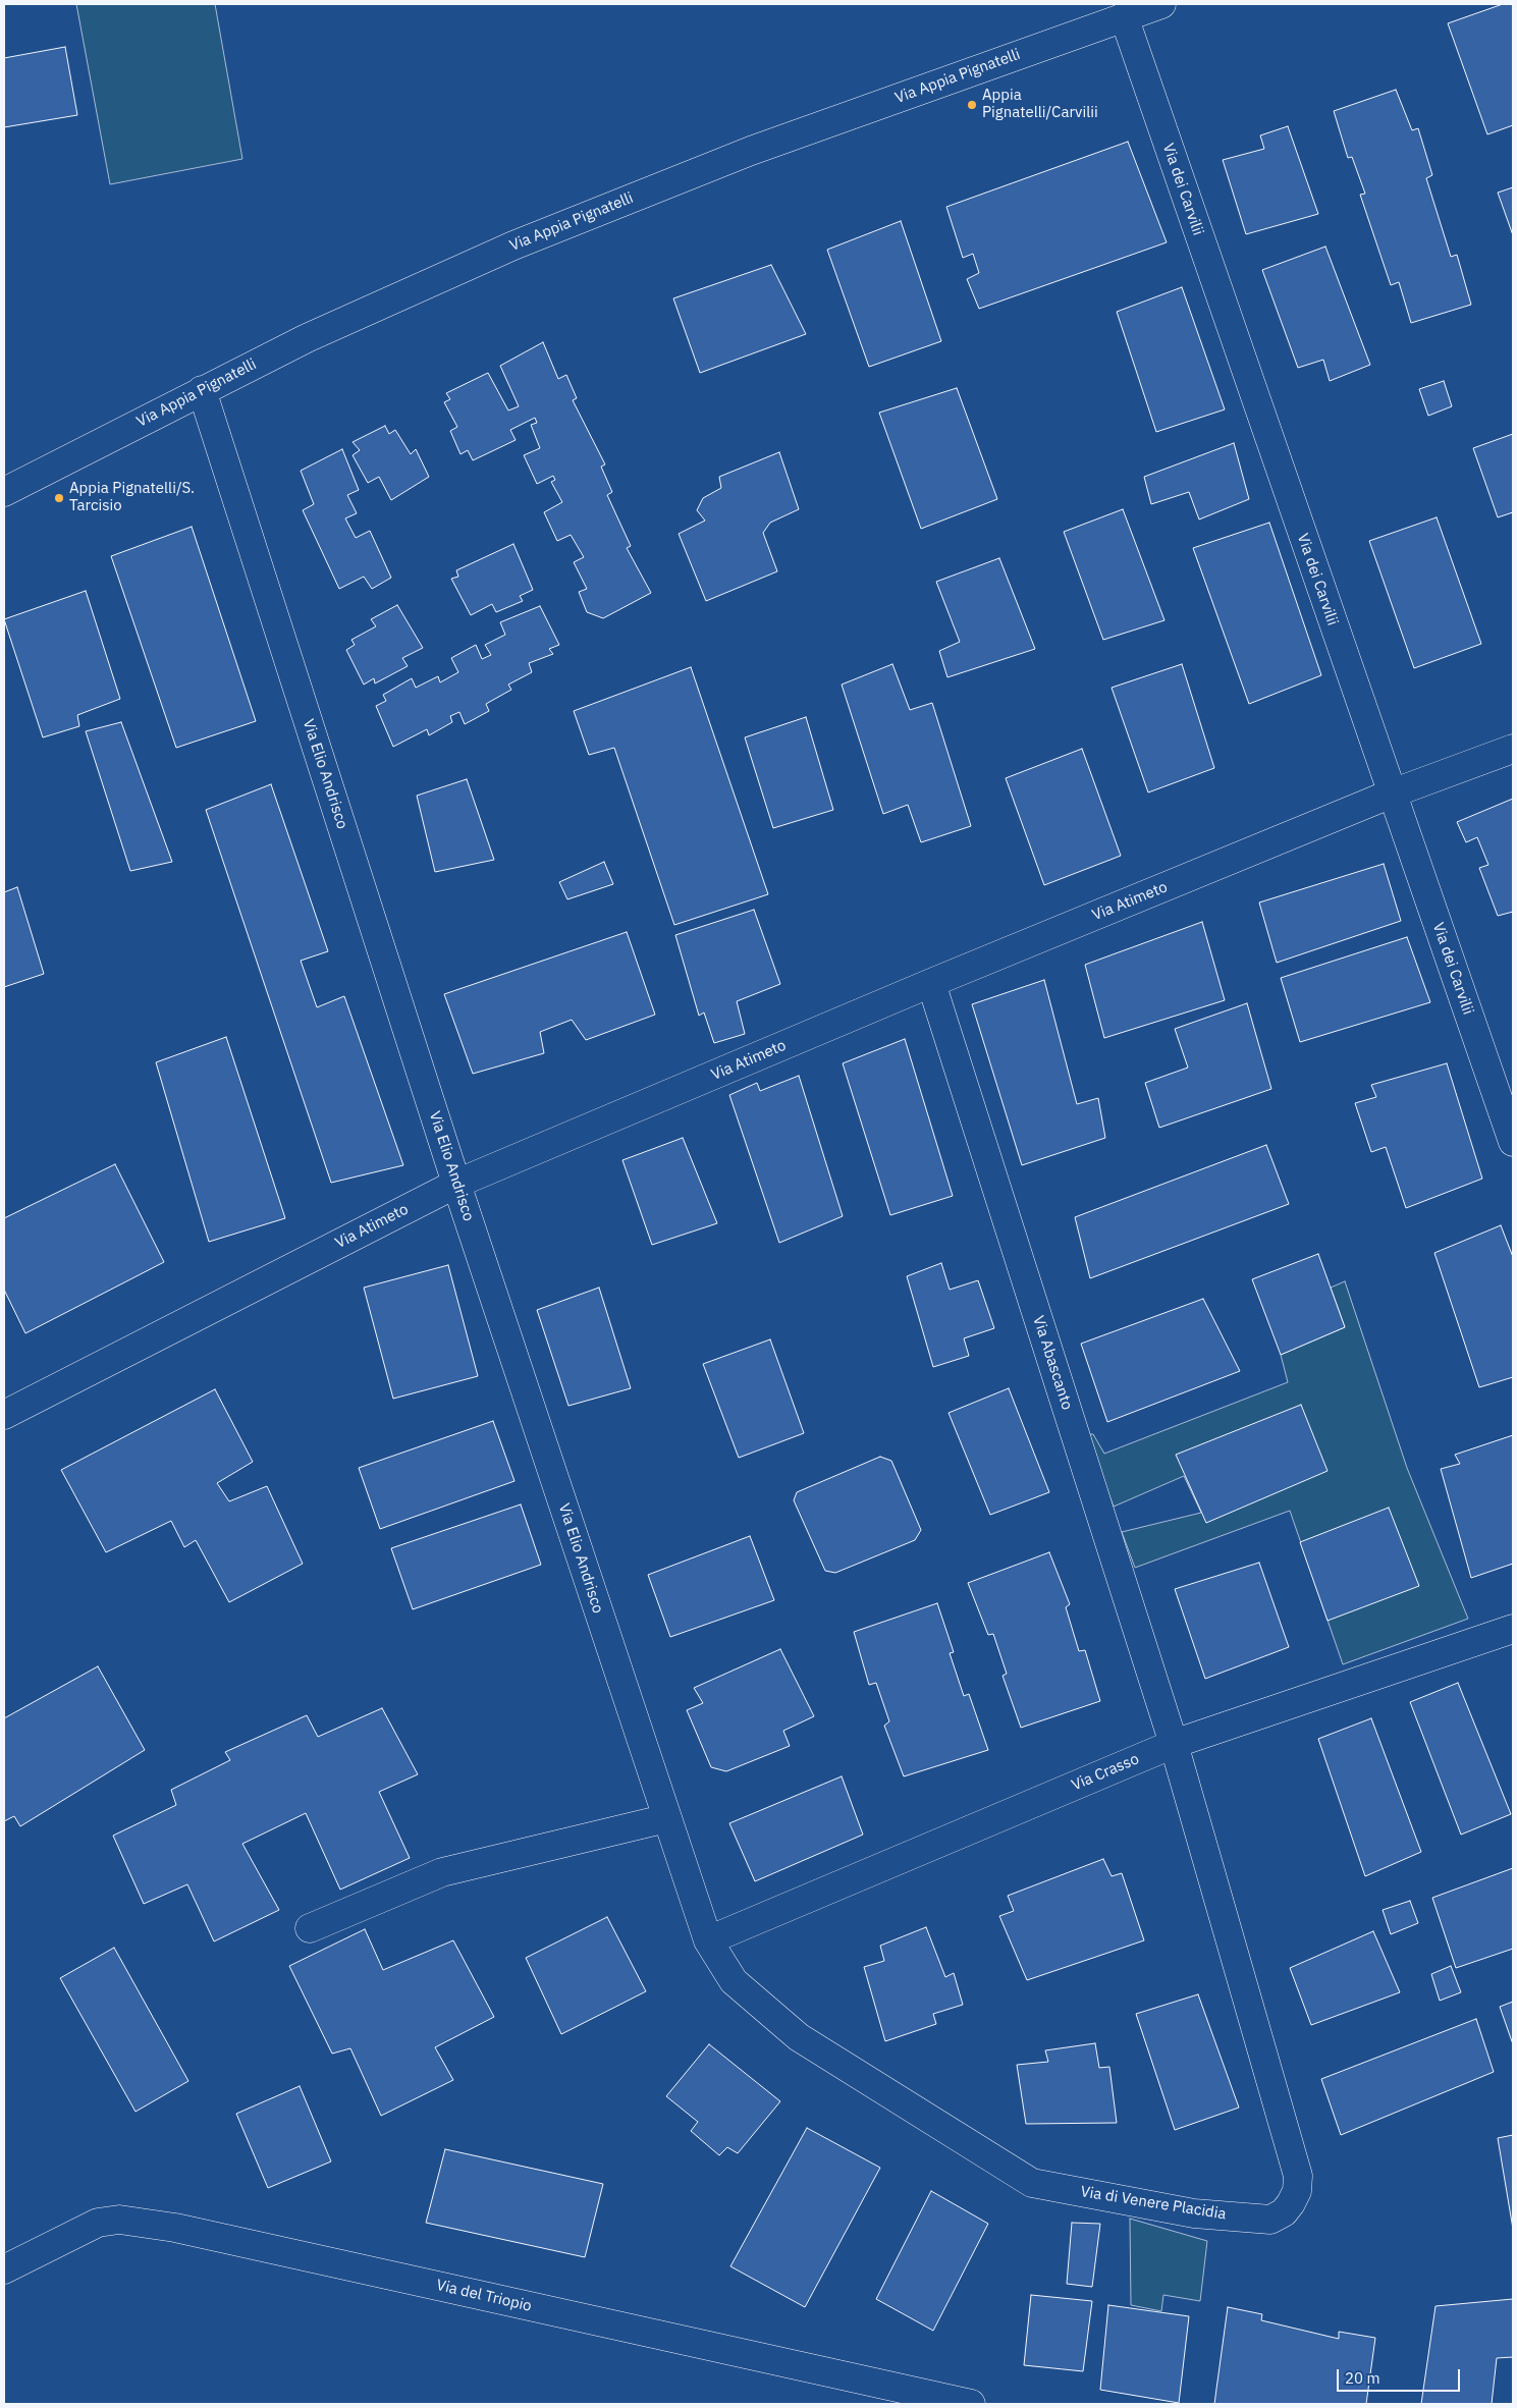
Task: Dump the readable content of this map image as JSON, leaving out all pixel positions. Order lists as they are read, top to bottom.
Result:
{
  "streets": {
    "street": [
      "Via Appia Pignatelli",
      "Via dei Carvilii",
      "Via Elio Andrisco",
      "Via Atimeto",
      "Via Abascanto",
      "Via Crasso",
      "Via di Venere Placidia",
      "Via del Triopio"
    ]
  },
  "crossings": [
    ["Via Appia Pignatelli", "Via dei Carvilii"],
    ["Via Appia Pignatelli", "Via Elio Andrisco"],
    ["Via dei Carvilii", "Via Atimeto"],
    ["Via Elio Andrisco", "Via Atimeto"],
    ["Via Elio Andrisco", "Via Crasso"],
    ["Via Elio Andrisco", "Via di Venere Placidia"],
    ["Via Atimeto", "Via Abascanto"],
    ["Via Abascanto", "Via Crasso"],
    ["Via Abascanto", "Via di Venere Placidia"],
    ["Via Crasso", "Via di Venere Placidia"]
  ],
  "places": ["Appia Pignatelli/Carvilii", "Appia Pignatelli/S. Tarcisio"],
  "scale_bar": "20 m"
}
